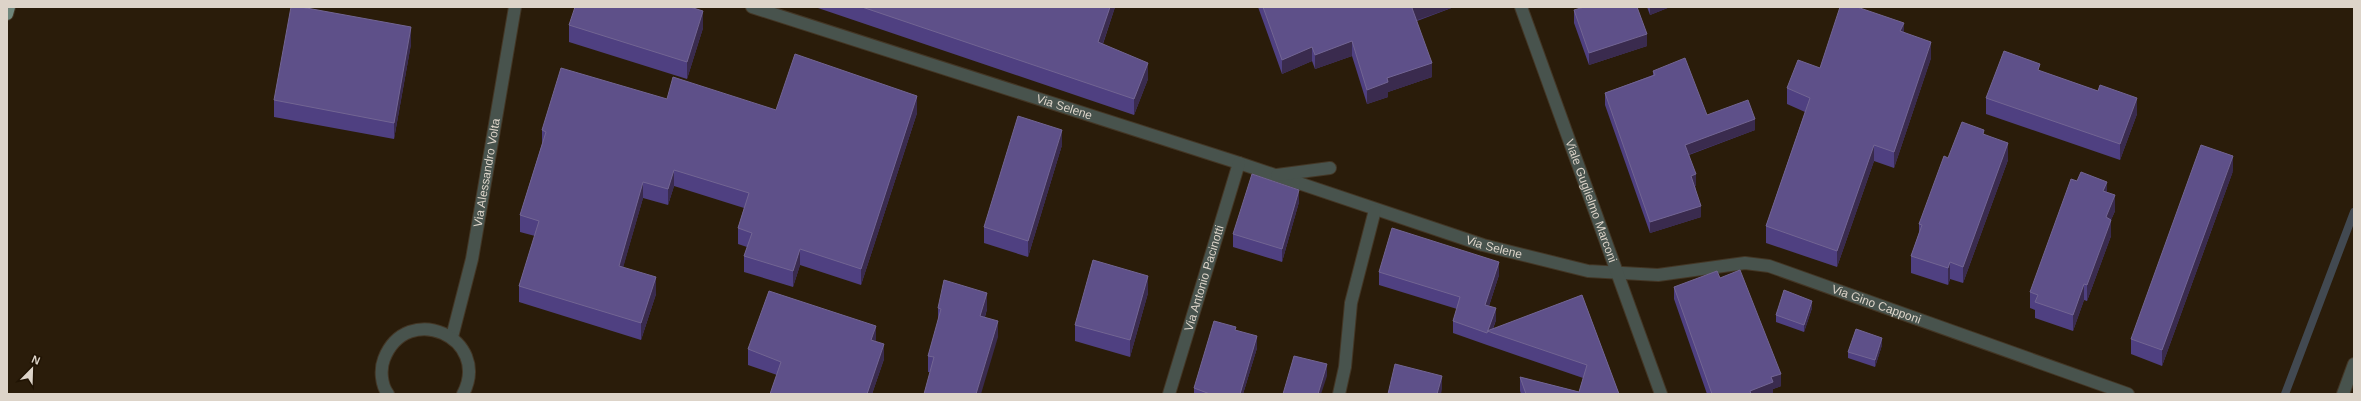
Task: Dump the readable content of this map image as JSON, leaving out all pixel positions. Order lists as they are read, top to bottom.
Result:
{
  "streets": {
    "street": [
      "Via Selene",
      "Via Alessandro Volta",
      "Viale Guglielmo Marconi",
      "Via Antonio Pacinotti",
      "Via Gino Capponi"
    ]
  },
  "crossings": [
    ["Via Selene", "Viale Guglielmo Marconi"],
    ["Via Selene", "Via Antonio Pacinotti"],
    ["Via Selene", "Via Gino Capponi"],
    ["Viale Guglielmo Marconi", "Via Gino Capponi"]
  ],
  "north": "top right"
}
